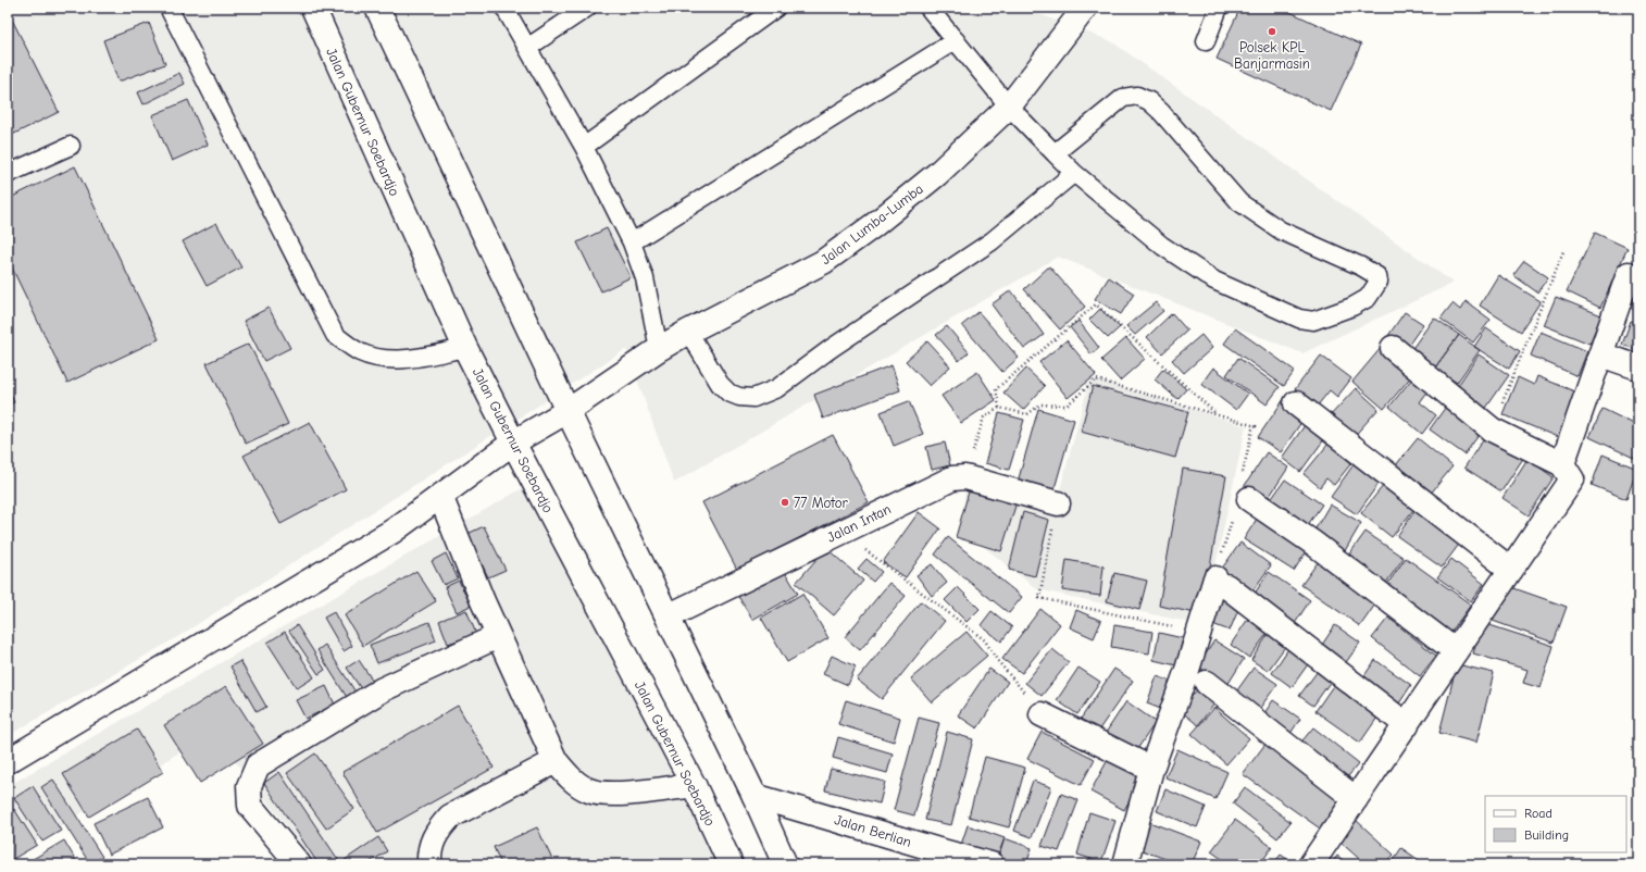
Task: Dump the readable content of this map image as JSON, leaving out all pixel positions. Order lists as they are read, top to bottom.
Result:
{
  "streets": {
    "main road": [
      "Jalan Gubernur Soebardjo",
      "Jalan Lumba-Lumba",
      "Jalan Intan",
      "Jalan Berlian"
    ]
  },
  "crossings": [
    ["Jalan Gubernur Soebardjo", "Jalan Lumba-Lumba"]
  ],
  "places": ["Polsek KPL Banjarmasin", "77 Motor"],
  "legend": ["Road", "Building"]
}
